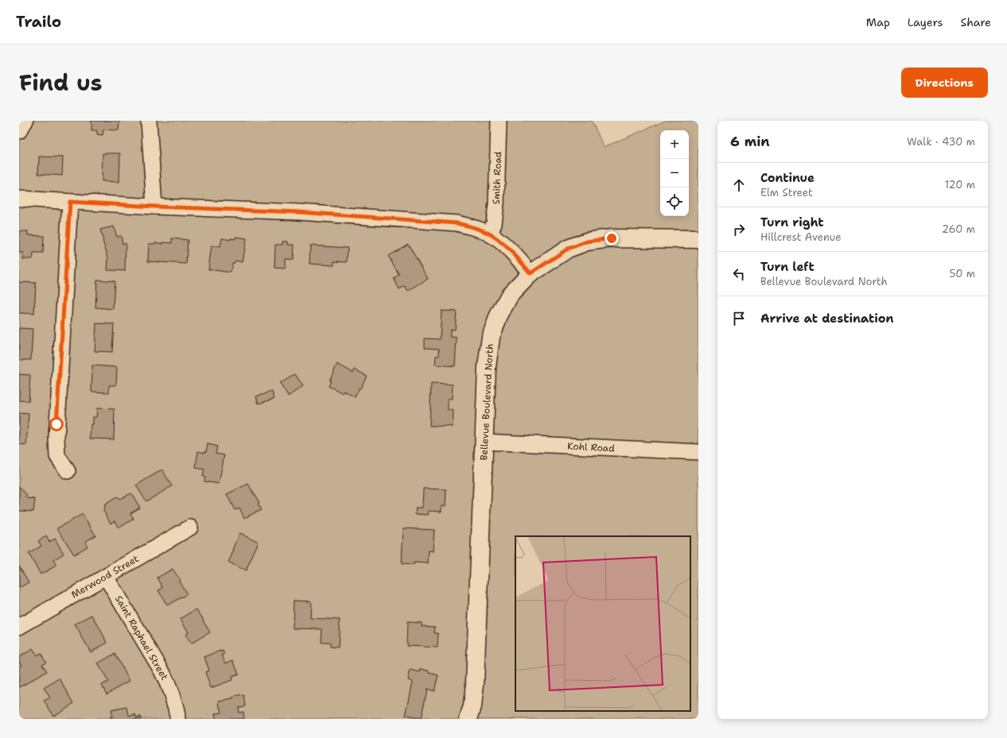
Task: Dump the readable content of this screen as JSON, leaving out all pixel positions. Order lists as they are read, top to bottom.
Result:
{
  "streets": {
    "main road": ["Bellevue Boulevard North"],
    "street": [
      "Smith Road",
      "Kohl Road",
      "Merwood Street",
      "Saint Raphael Street"
    ]
  },
  "crossings": [
    ["Bellevue Boulevard North", "Kohl Road"],
    ["Merwood Street", "Saint Raphael Street"]
  ],
  "page": {
    "header": "Trailo",
    "nav": ["Map", "Layers", "Share"],
    "title": "Find us",
    "buttons": "Directions",
    "heading": ["6 min", "Walk · 430 m"],
    "map_buttons": ["+", "−"],
    "list": [
      ["Continue", "Elm Street", "120 m"],
      ["Turn right", "Hillcrest Avenue", "260 m"],
      ["Turn left", "Bellevue Boulevard North", "50 m"],
      "Arrive at destination"
    ]
  }
}
